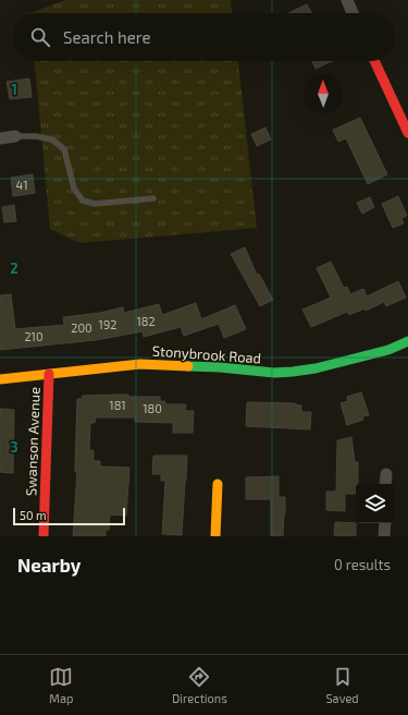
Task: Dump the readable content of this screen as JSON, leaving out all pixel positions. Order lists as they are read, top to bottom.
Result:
{
  "streets": {
    "street": ["Stonybrook Road", "Swanson Avenue"]
  },
  "crossings": [
    ["Stonybrook Road", "Swanson Avenue"]
  ],
  "house_numbers": [
    "41",
    "182",
    "192",
    "200",
    "210",
    "181",
    "180"
  ],
  "scale_bar": "50 m",
  "north": "top",
  "page": {
    "search": "Search here",
    "scale": "50 m",
    "heading": ["Nearby", "0 results"],
    "nav": ["Map", "Directions", "Saved"]
  },
  "grid": {
    "rows": ["1", "2", "3"]
  }
}
